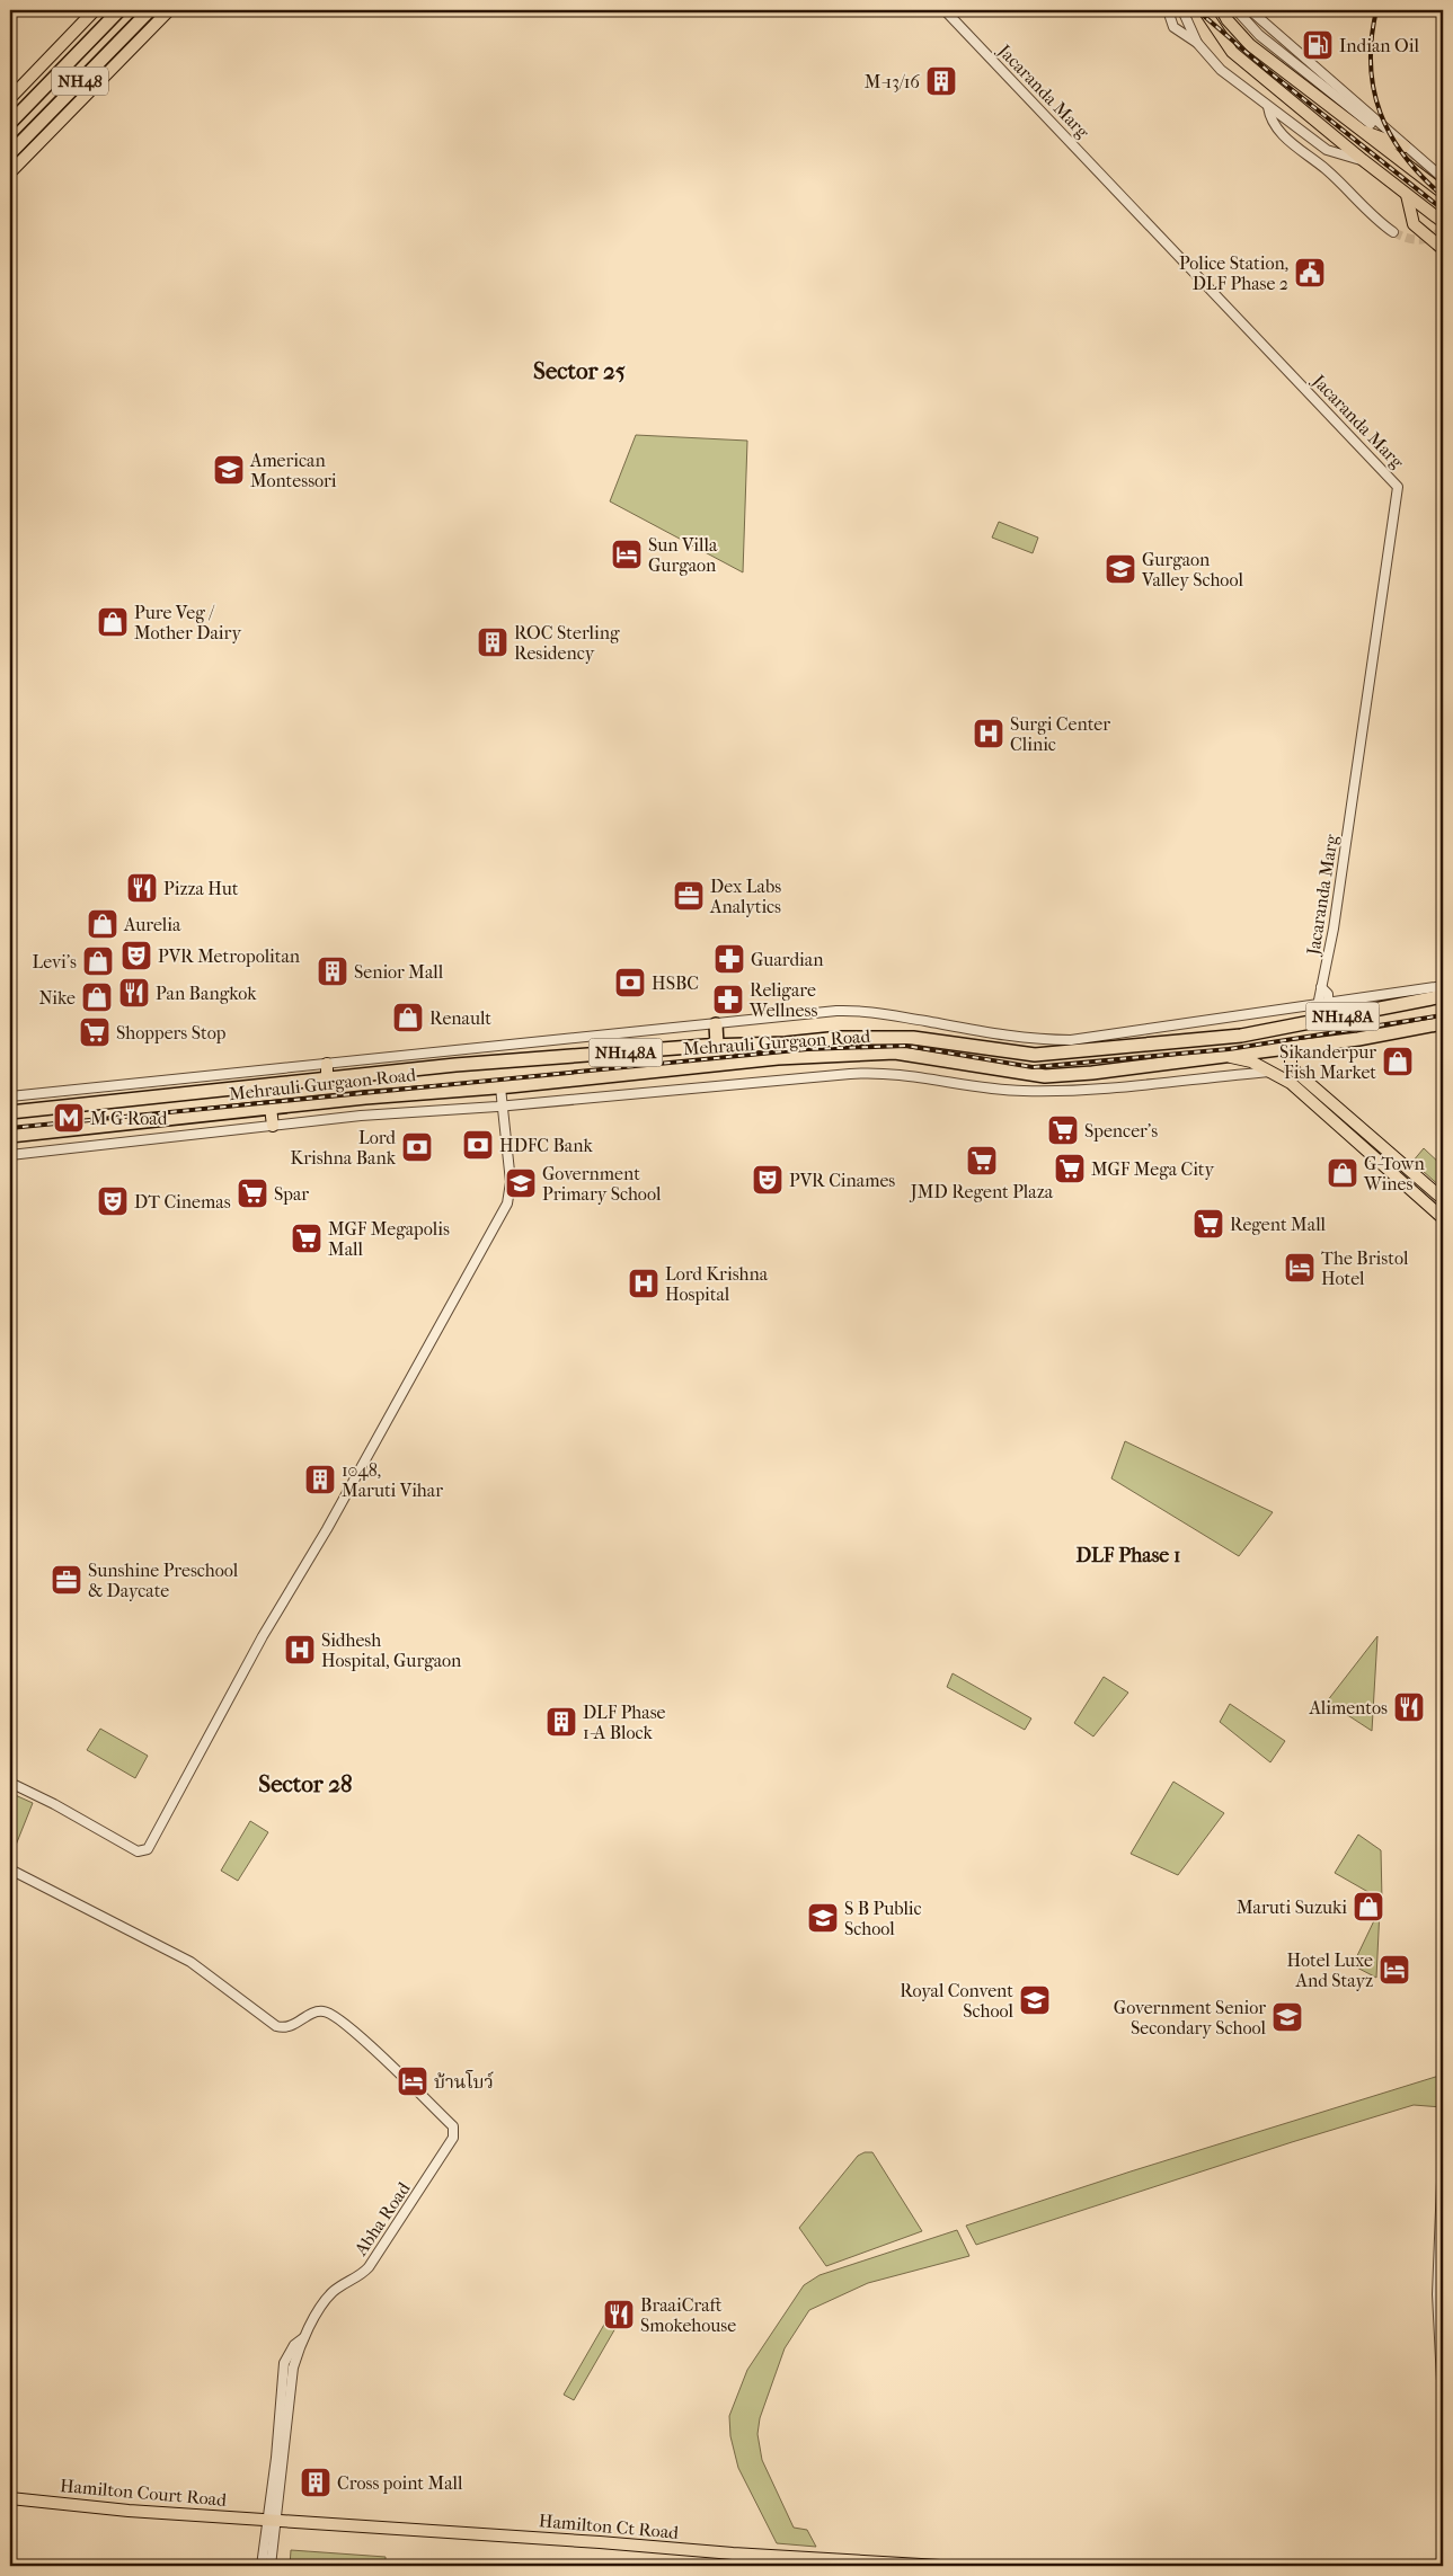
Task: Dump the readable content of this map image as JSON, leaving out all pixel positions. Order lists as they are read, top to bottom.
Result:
{
  "streets": {
    "highway": ["NH48", "NH148A", "Mehrauli Gurgaon Road"],
    "main road": ["Hamilton Court Road", "Hamilton Ct Road"],
    "street": ["Jacaranda Marg", "Abha Road"]
  },
  "crossings": [
    ["Jacaranda Marg", "Mehrauli Gurgaon Road"],
    ["Abha Road", "Hamilton Court Road"],
    ["Abha Road", "Hamilton Ct Road"],
    ["Hamilton Court Road", "Hamilton Ct Road"]
  ],
  "districts": ["Sector 25", "DLF Phase 1", "Sector 28"],
  "places": {
    "fuel station": ["Indian Oil"],
    "building": [
      "M-13/16",
      "ROC Sterling Residency",
      "Senior Mall",
      "1048, Maruti Vihar",
      "DLF Phase 1-A Block",
      "Cross point Mall"
    ],
    "public building": ["Police Station, DLF Phase 2"],
    "school or university": [
      "American Montessori",
      "Gurgaon Valley School",
      "Government Primary School",
      "S B Public School",
      "Royal Convent School",
      "Government Senior Secondary School"
    ],
    "hotel": [
      "Sun Villa Gurgaon",
      "The Bristol Hotel",
      "Hotel Luxe And Stayz",
      "บ้านโบว์"
    ],
    "shop": [
      "Pure Veg / Mother Dairy",
      "Aurelia",
      "Levi's",
      "Nike",
      "Renault",
      "Sikanderpur Fish Market",
      "G-Town Wines",
      "Maruti Suzuki"
    ],
    "hospital": ["Surgi Center Clinic", "Lord Krishna Hospital", "Sidhesh Hospital, Gurgaon"],
    "restaurant": [
      "Pizza Hut",
      "Pan Bangkok",
      "Alimentos",
      "BraaiCraft Smokehouse"
    ],
    "office": ["Dex Labs Analytics", "Sunshine Preschool & Daycate"],
    "theatre": ["PVR Metropolitan", "PVR Cinames", "DT Cinemas"],
    "pharmacy": ["Guardian", "Religare Wellness"],
    "bank": ["HSBC", "HDFC Bank", "Lord Krishna Bank"],
    "supermarket": [
      "Shoppers Stop",
      "Spencer's",
      "JMD Regent Plaza",
      "MGF Mega City",
      "Spar",
      "Regent Mall",
      "MGF Megapolis Mall"
    ],
    "metro station": ["M G Road"]
  }
}
